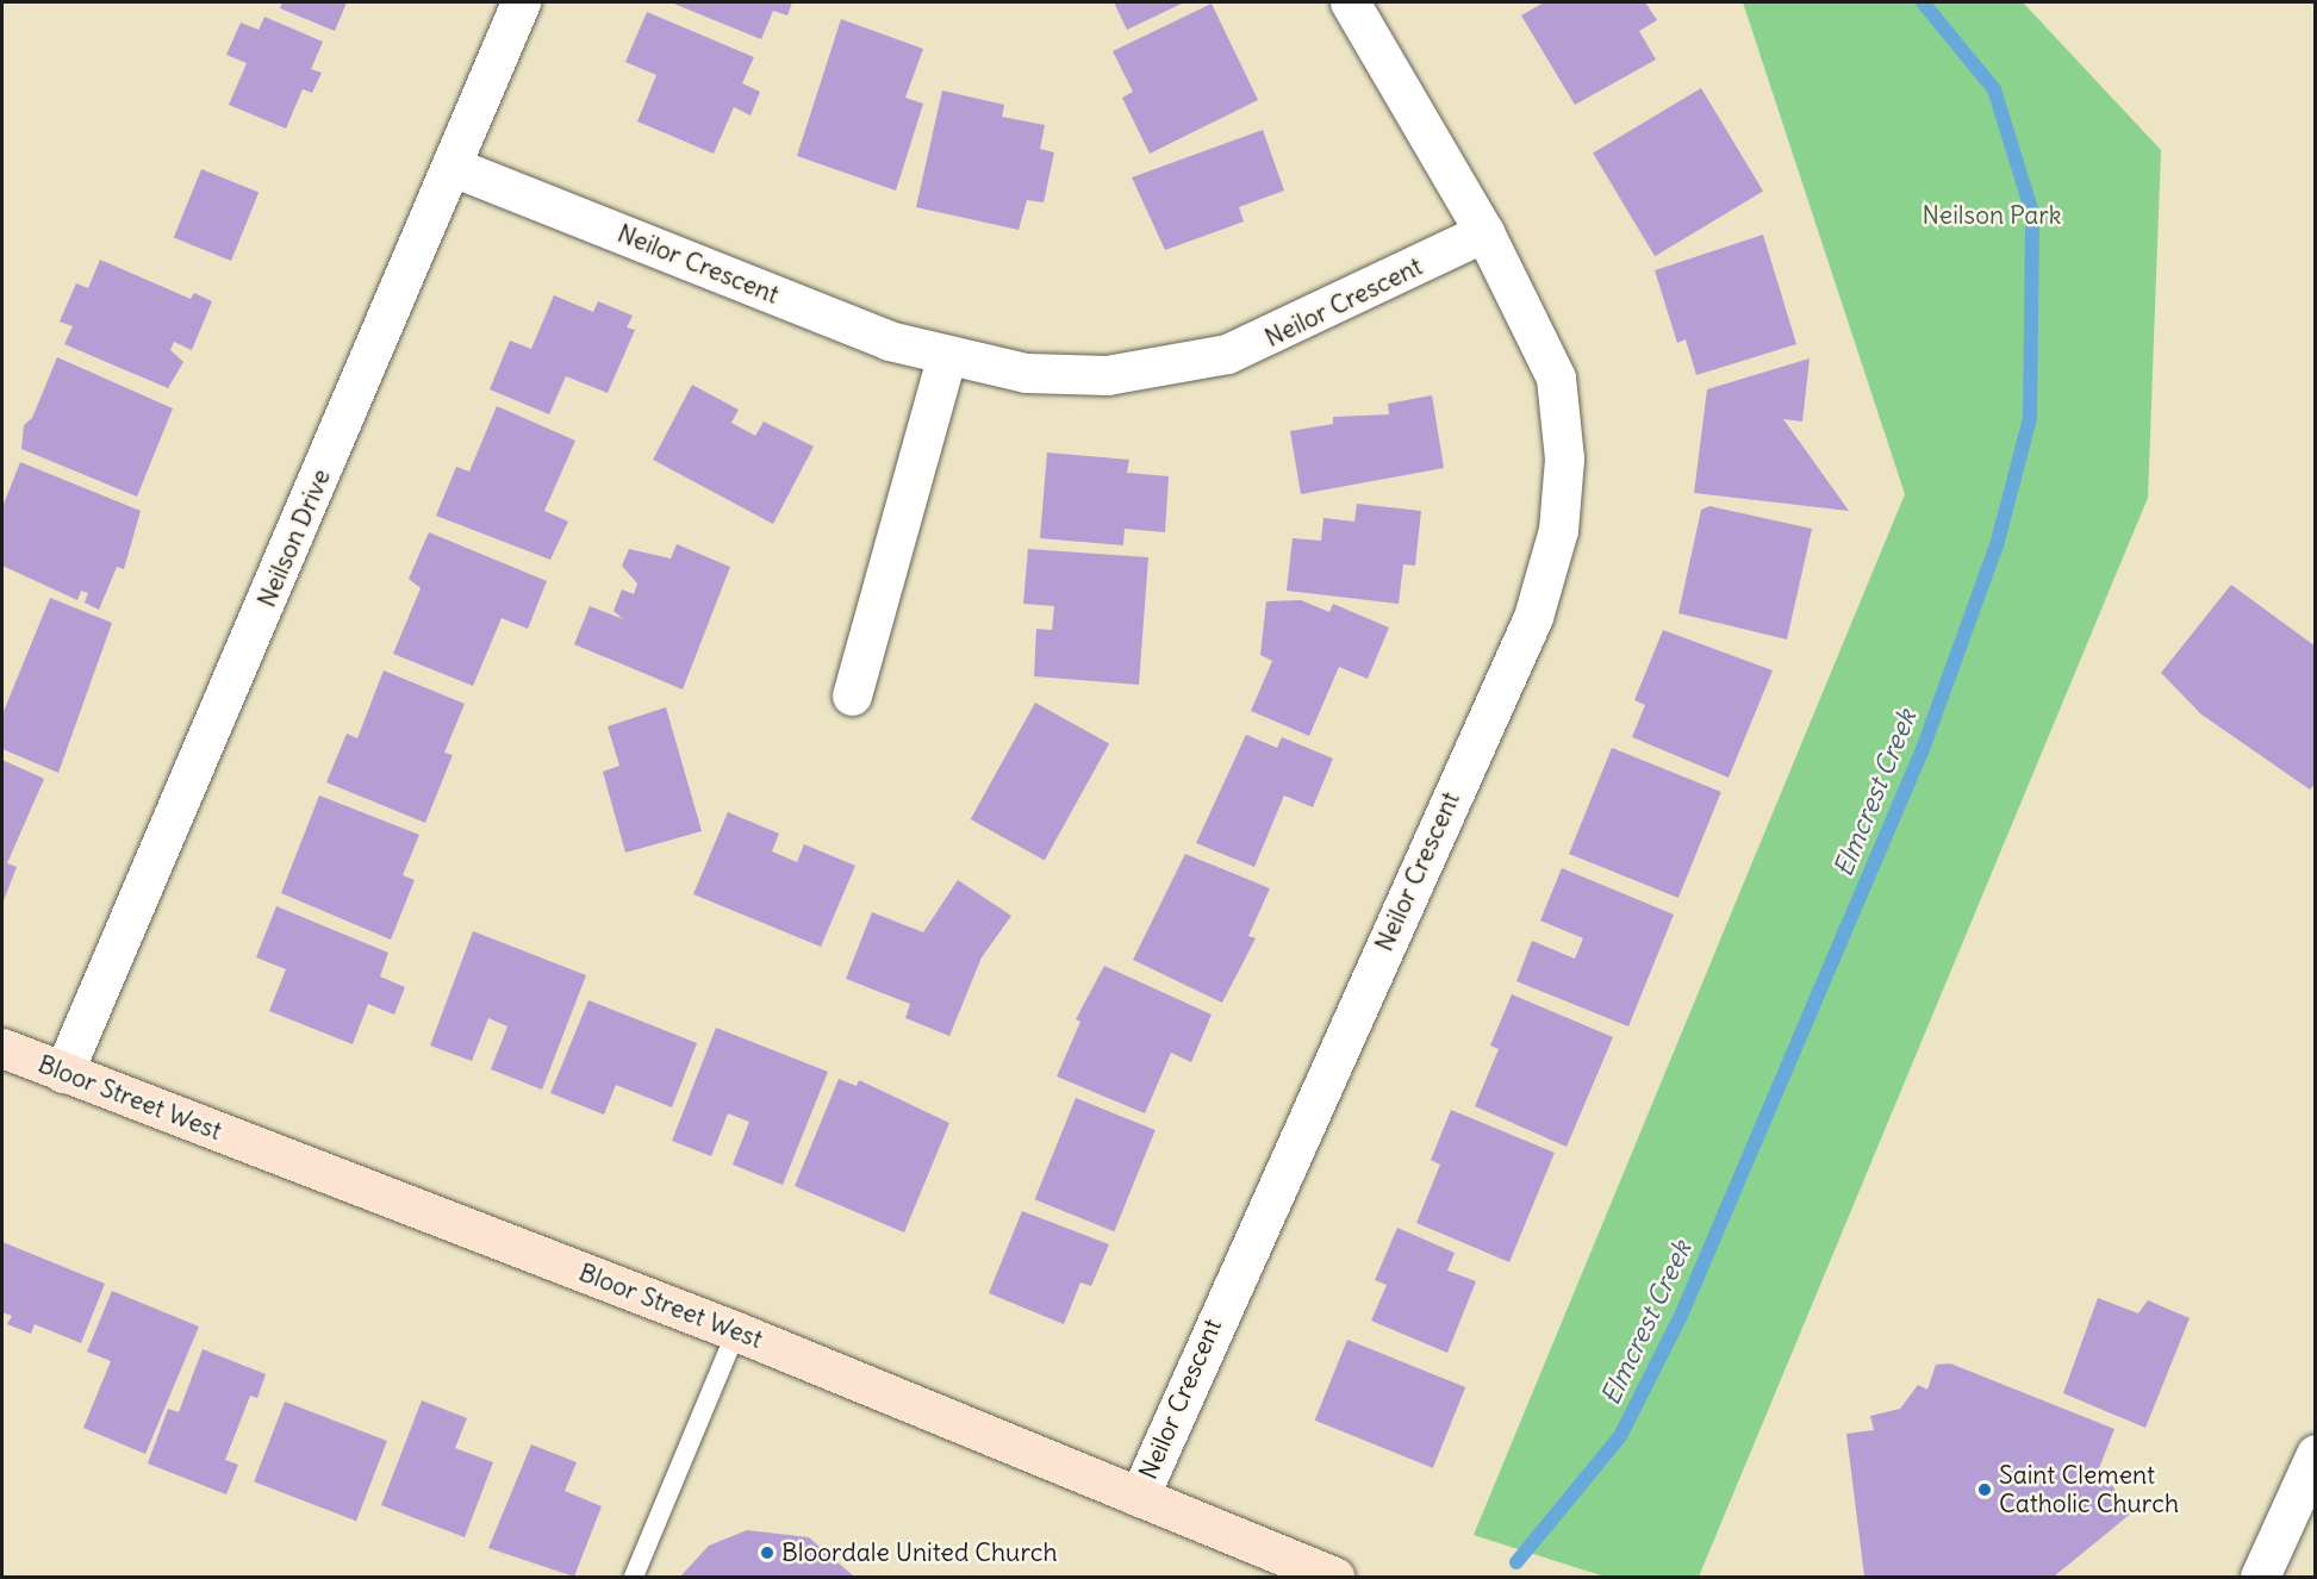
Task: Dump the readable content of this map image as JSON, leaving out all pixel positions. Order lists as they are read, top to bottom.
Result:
{
  "streets": {
    "main road": ["Bloor Street West"],
    "street": ["Neilor Crescent", "Neilson Drive"]
  },
  "crossings": [
    ["Neilor Crescent", "Neilson Drive"],
    ["Neilor Crescent", "Bloor Street West"],
    ["Neilson Drive", "Bloor Street West"]
  ],
  "water": ["Elmcrest Creek"],
  "parks": ["Neilson Park"],
  "places": ["Saint Clement Catholic Church", "Bloordale United Church"]
}
